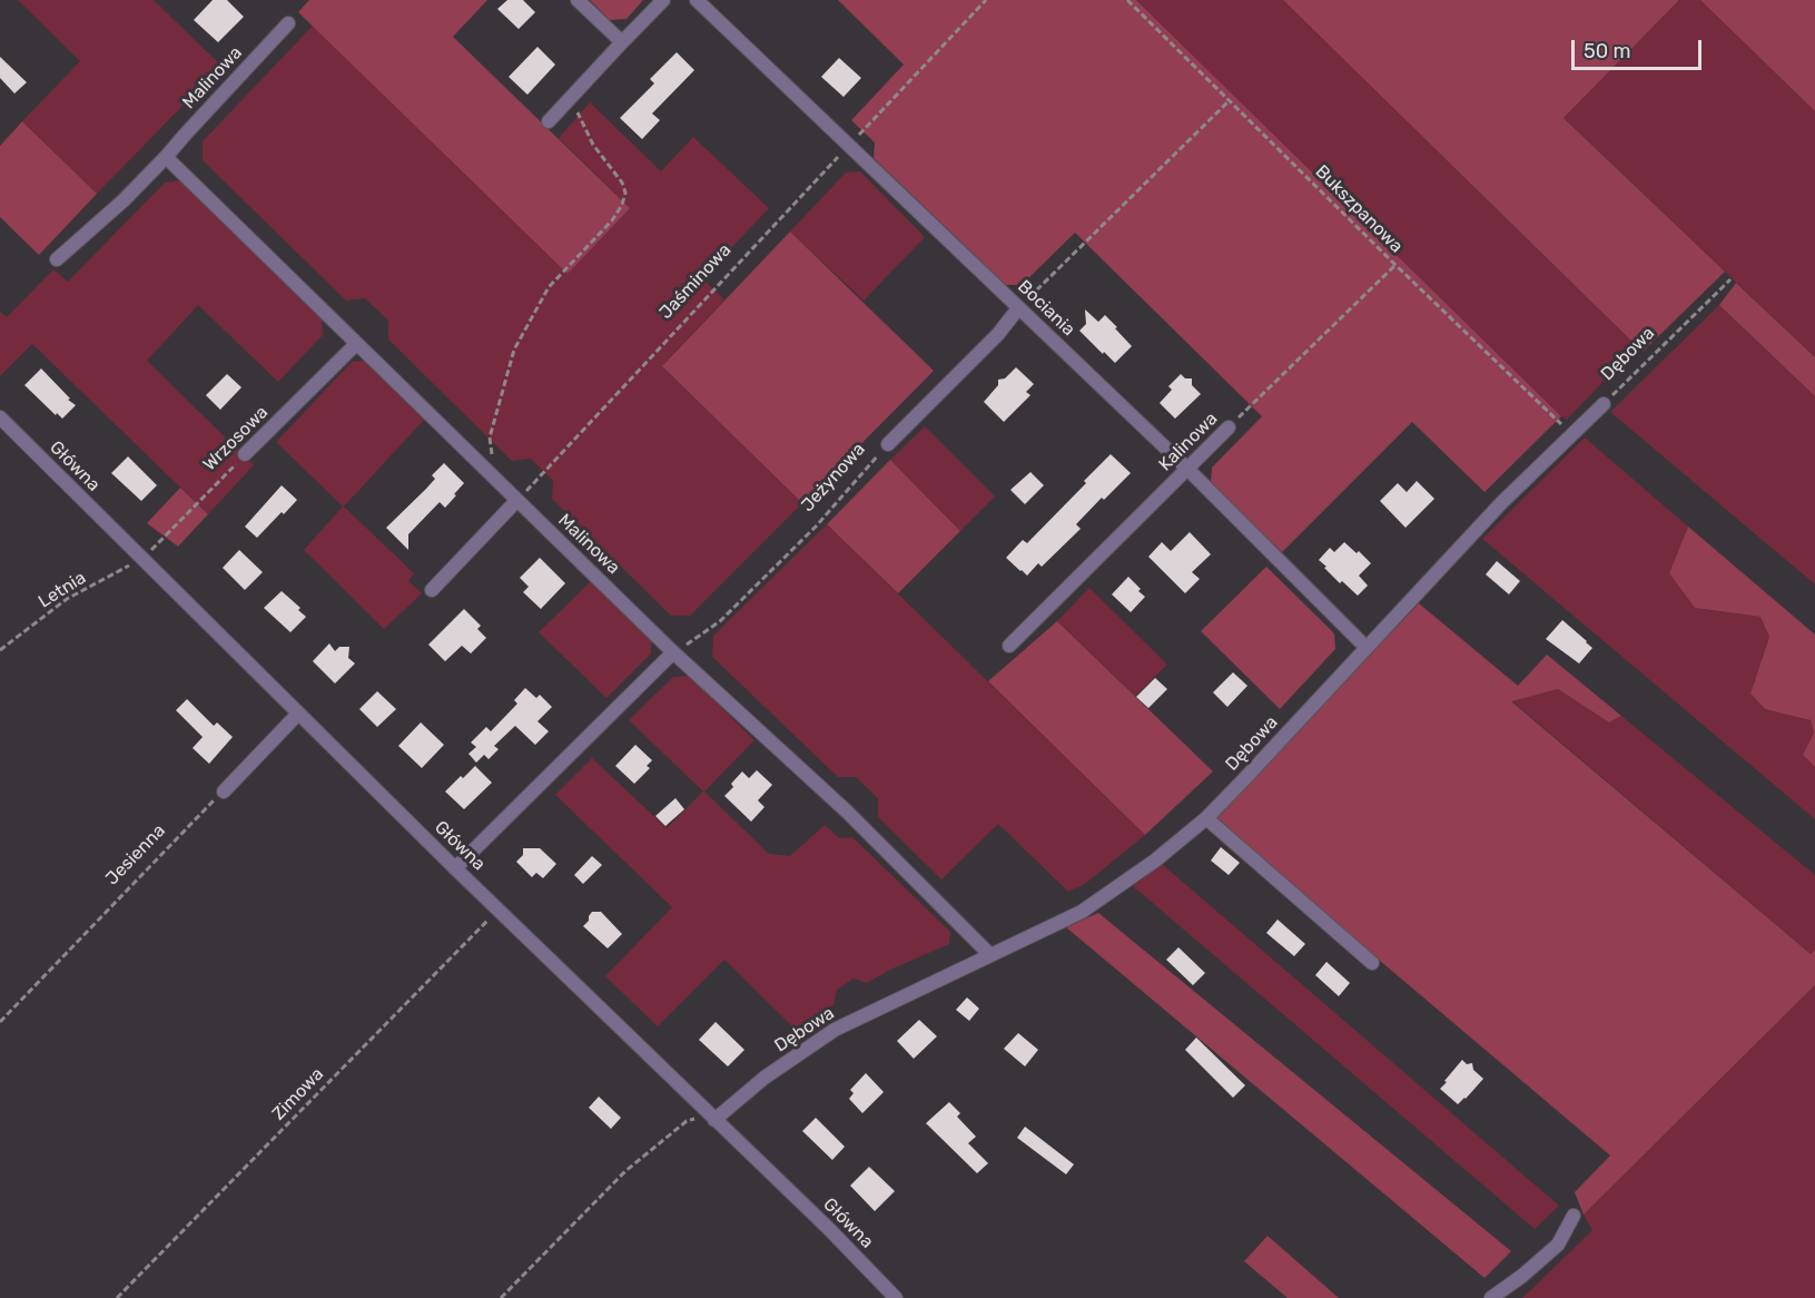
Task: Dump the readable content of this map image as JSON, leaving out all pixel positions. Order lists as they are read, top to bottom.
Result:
{
  "streets": {
    "street": [
      "Malinowa",
      "Bociania",
      "Dębowa",
      "Wrzosowa",
      "Kalinowa",
      "Główna",
      "Jeżynowa"
    ],
    "path": [
      "Bukszpanowa",
      "Jaśminowa",
      "Letnia",
      "Jesienna",
      "Zimowa"
    ]
  },
  "crossings": [
    ["Malinowa", "Jaśminowa"],
    ["Malinowa", "Dębowa"],
    ["Malinowa", "Wrzosowa"],
    ["Malinowa", "Jeżynowa"],
    ["Bukszpanowa", "Dębowa"],
    ["Bukszpanowa", "Kalinowa"],
    ["Jaśminowa", "Bociania"],
    ["Bociania", "Dębowa"],
    ["Bociania", "Kalinowa"],
    ["Bociania", "Jeżynowa"],
    ["Dębowa", "Główna"],
    ["Wrzosowa", "Główna"],
    ["Wrzosowa", "Letnia"],
    ["Główna", "Letnia"],
    ["Główna", "Zimowa"]
  ],
  "scale_bar": "50 m"
}
